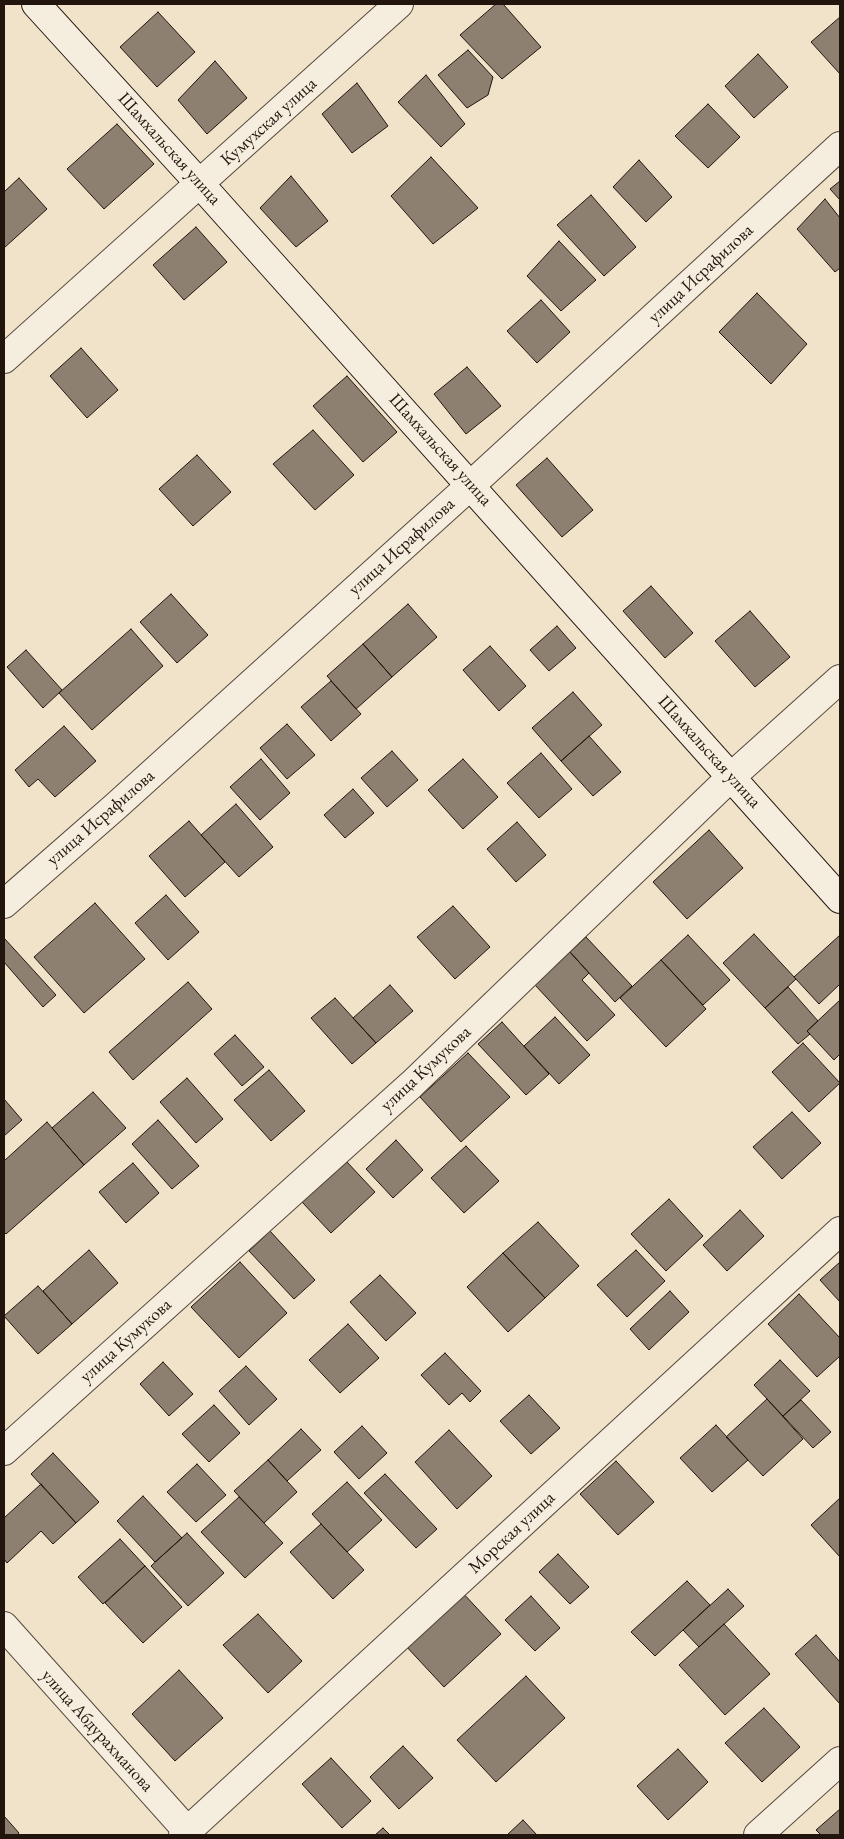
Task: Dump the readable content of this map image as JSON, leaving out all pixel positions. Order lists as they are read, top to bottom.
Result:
{
  "streets": {
    "street": [
      "Кумухская улица",
      "Шамхальская улица",
      "улица Исрафилова",
      "улица Кумукова",
      "Морская улица",
      "улица Абдурахманова"
    ]
  },
  "crossings": [
    ["Кумухская улица", "Шамхальская улица"],
    ["Шамхальская улица", "улица Исрафилова"],
    ["Шамхальская улица", "улица Кумукова"],
    ["Морская улица", "улица Абдурахманова"]
  ]
}
